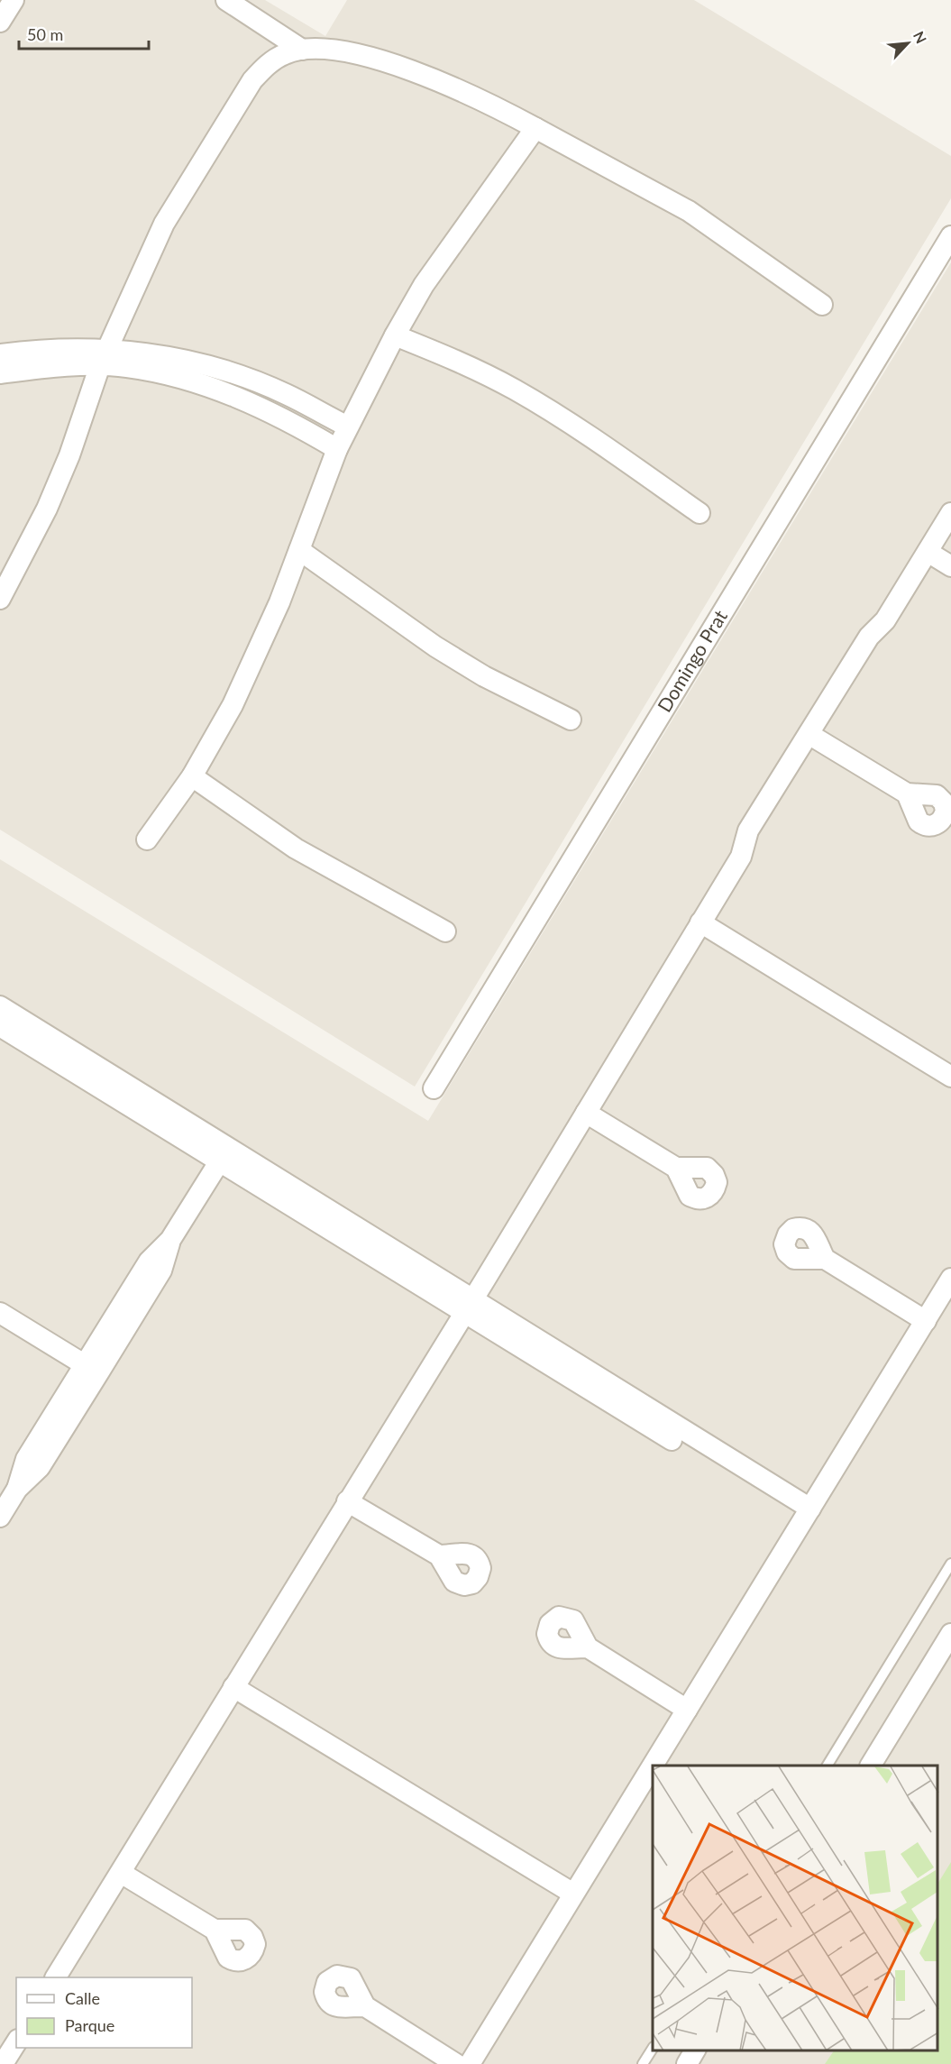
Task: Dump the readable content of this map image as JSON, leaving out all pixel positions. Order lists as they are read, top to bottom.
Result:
{
  "streets": {
    "street": ["Domingo Prat"]
  },
  "legend": ["Calle", "Parque"],
  "scale_bar": "50 m",
  "north": "top right"
}
